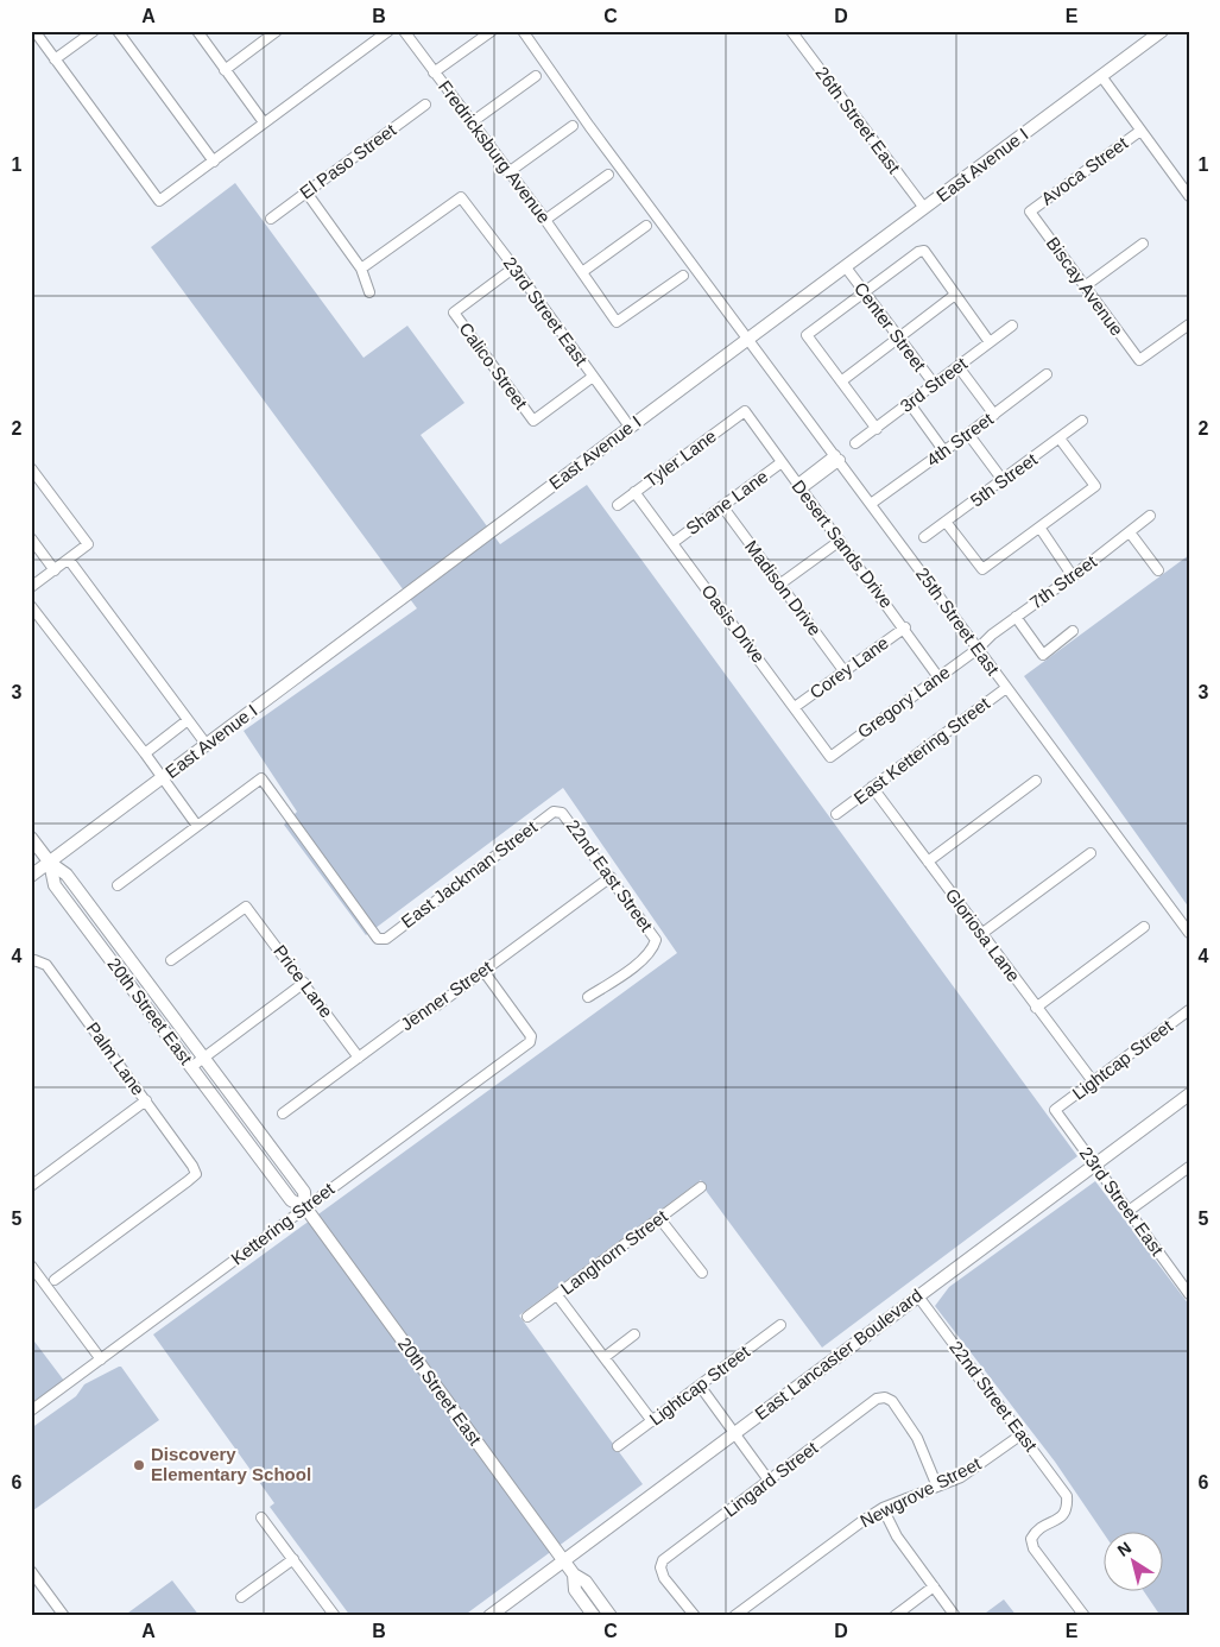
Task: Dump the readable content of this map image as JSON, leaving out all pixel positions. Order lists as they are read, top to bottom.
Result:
{
  "streets": {
    "main road": ["East Avenue I", "20th Street East", "East Lancaster Boulevard"],
    "street": [
      "26th Street East",
      "Fredricksburg Avenue",
      "El Paso Street",
      "Avoca Street",
      "Biscay Avenue",
      "23rd Street East",
      "Center Street",
      "Calico Street",
      "3rd Street",
      "4th Street",
      "Tyler Lane",
      "5th Street",
      "Shane Lane",
      "Desert Sands Drive",
      "7th Street",
      "Madison Drive",
      "25th Street East",
      "Oasis Drive",
      "Corey Lane",
      "Gregory Lane",
      "East Kettering Street",
      "East Jackman Street",
      "22nd East Street",
      "Gloriosa Lane",
      "Price Lane",
      "Jenner Street",
      "Palm Lane",
      "Lightcap Street",
      "Kettering Street",
      "Langhorn Street",
      "22nd Street East",
      "Lingard Street",
      "Newgrove Street"
    ]
  },
  "crossings": [
    ["26th Street East", "East Avenue I"],
    ["East Avenue I", "23rd Street East"],
    ["East Avenue I", "Center Street"],
    ["East Avenue I", "25th Street East"],
    ["East Avenue I", "20th Street East"],
    ["Avoca Street", "Biscay Avenue"],
    ["23rd Street East", "Calico Street"],
    ["23rd Street East", "Lightcap Street"],
    ["23rd Street East", "East Lancaster Boulevard"],
    ["Center Street", "3rd Street"],
    ["4th Street", "25th Street East"],
    ["Tyler Lane", "Desert Sands Drive"],
    ["Tyler Lane", "Oasis Drive"],
    ["Shane Lane", "Desert Sands Drive"],
    ["Shane Lane", "Madison Drive"],
    ["Shane Lane", "Oasis Drive"],
    ["Desert Sands Drive", "Corey Lane"],
    ["Desert Sands Drive", "Gregory Lane"],
    ["7th Street", "25th Street East"],
    ["7th Street", "Gregory Lane"],
    ["Madison Drive", "Corey Lane"],
    ["25th Street East", "Gregory Lane"],
    ["25th Street East", "East Kettering Street"],
    ["Oasis Drive", "Corey Lane"],
    ["Oasis Drive", "Gregory Lane"],
    ["East Kettering Street", "Gloriosa Lane"],
    ["East Jackman Street", "22nd East Street"],
    ["22nd East Street", "Jenner Street"],
    ["Gloriosa Lane", "Lightcap Street"],
    ["Price Lane", "Jenner Street"],
    ["Jenner Street", "Kettering Street"],
    ["20th Street East", "Kettering Street"],
    ["20th Street East", "East Lancaster Boulevard"],
    ["East Lancaster Boulevard", "22nd Street East"],
    ["22nd Street East", "Newgrove Street"],
    ["Lingard Street", "Newgrove Street"]
  ],
  "places": ["Discovery Elementary School"],
  "north": "top left",
  "grid": {
    "columns": [
      "A",
      "B",
      "C",
      "D",
      "E"
    ],
    "rows": [
      "1",
      "2",
      "3",
      "4",
      "5",
      "6"
    ]
  }
}
